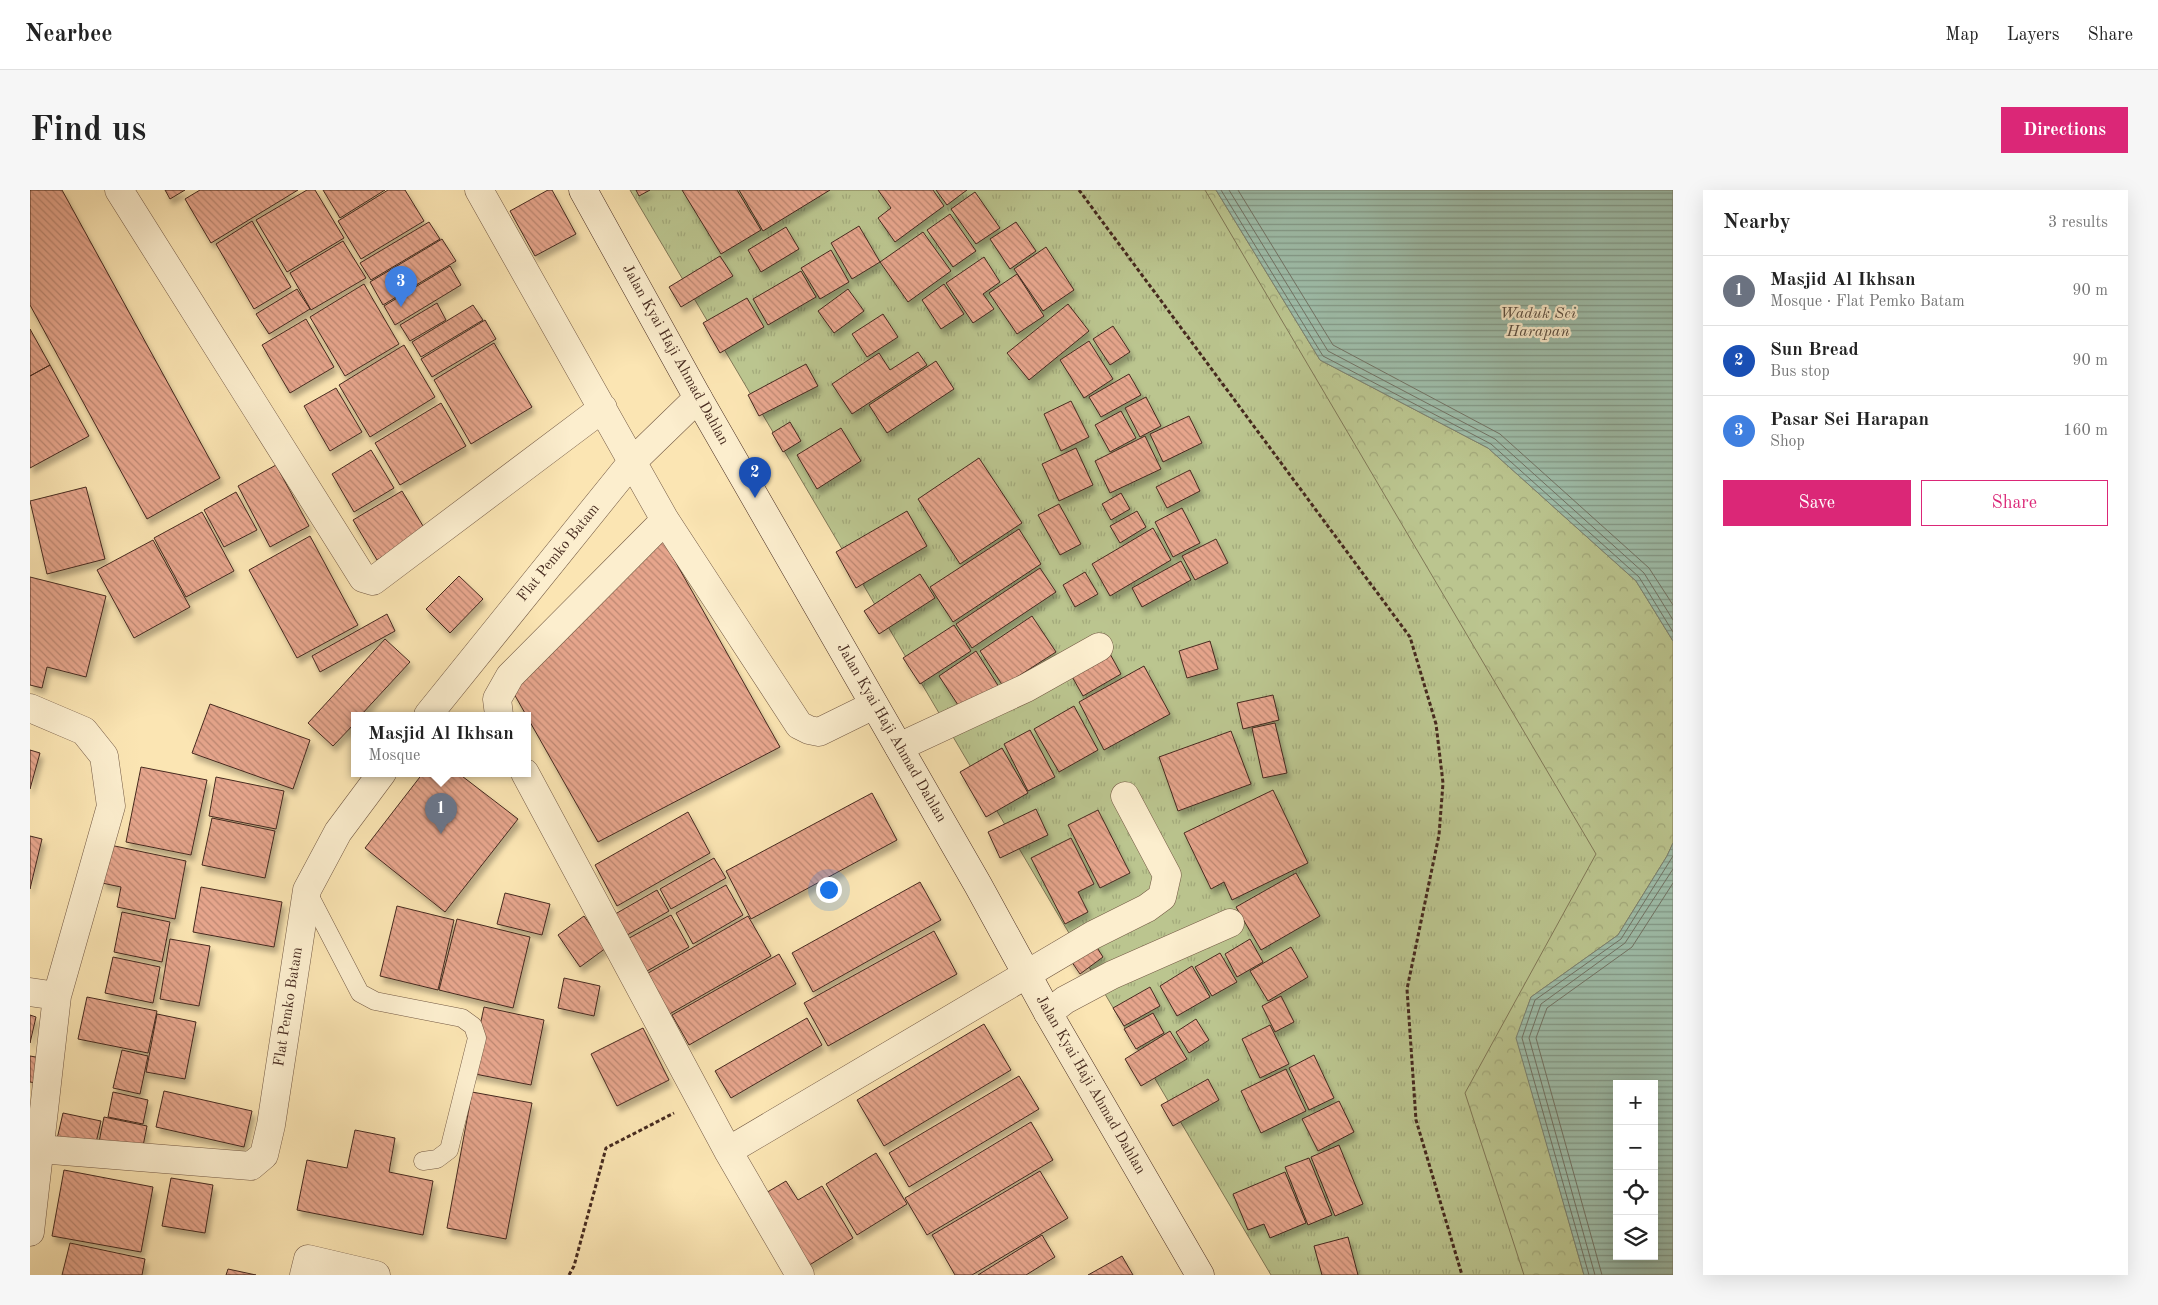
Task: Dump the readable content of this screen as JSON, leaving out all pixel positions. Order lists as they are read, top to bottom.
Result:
{
  "streets": {
    "street": ["Jalan Kyai Haji Ahmad Dahlan", "Flat Pemko Batam"]
  },
  "crossings": [
    ["Jalan Kyai Haji Ahmad Dahlan", "Flat Pemko Batam"]
  ],
  "water": ["Waduk Sei Harapan"],
  "page": {
    "header": "Nearbee",
    "nav": ["Map", "Layers", "Share"],
    "buttons": [
      "Directions",
      ["Save", "Share"]
    ],
    "title": "Find us",
    "heading": ["Nearby", "3 results"],
    "list": [
      {
        "mark": "1",
        "name": "Masjid Al Ikhsan",
        "note": "Mosque · Flat Pemko Batam",
        "value": "90 m"
      },
      {
        "mark": "2",
        "name": "Sun Bread",
        "note": "Bus stop",
        "value": "90 m"
      },
      {
        "mark": "3",
        "name": "Pasar Sei Harapan",
        "note": "Shop",
        "value": "160 m"
      }
    ],
    "pins": ["3", "2", "1"],
    "popup": ["Masjid Al Ikhsan", "Mosque"],
    "map_buttons": ["+", "−"]
  }
}
